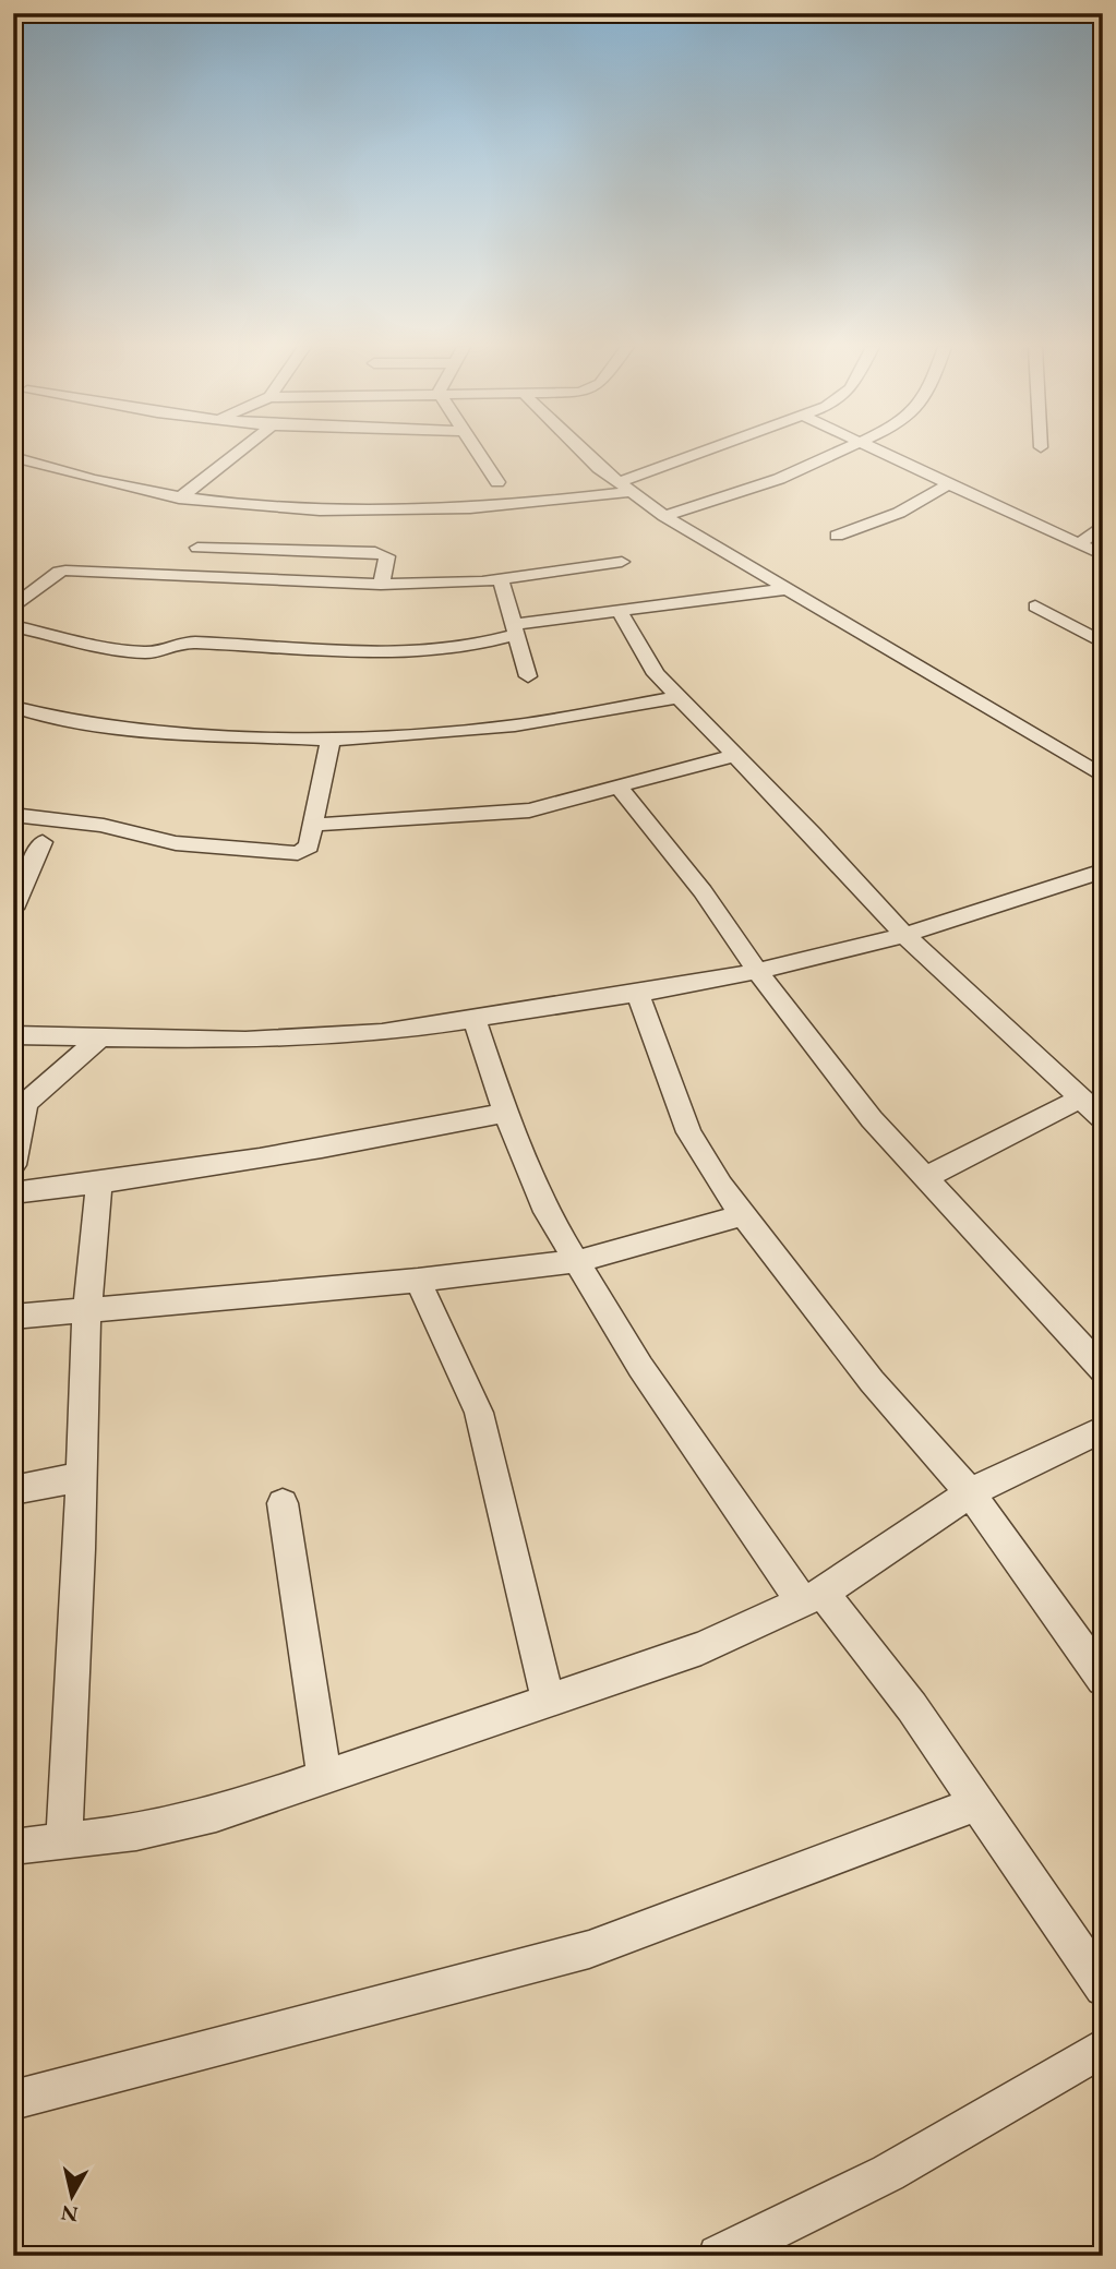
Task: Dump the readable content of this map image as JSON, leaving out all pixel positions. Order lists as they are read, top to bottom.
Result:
{
  "north": "bottom"
}
